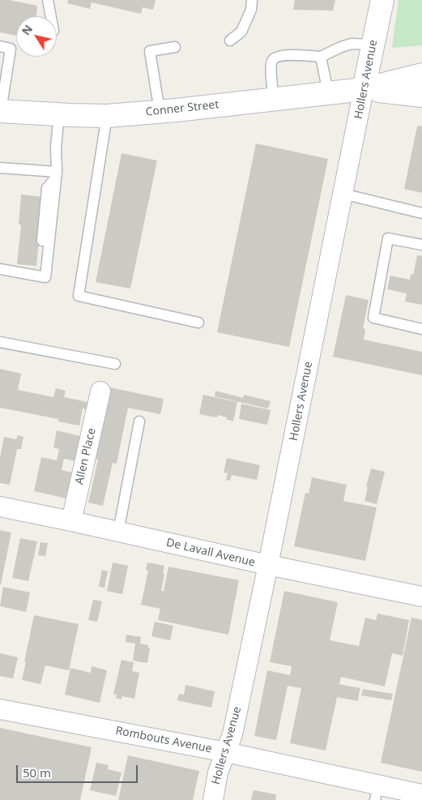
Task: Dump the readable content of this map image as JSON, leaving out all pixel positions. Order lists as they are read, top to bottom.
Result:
{
  "streets": {
    "main road": ["Hollers Avenue", "Conner Street"],
    "street": ["Allen Place", "De Lavall Avenue", "Rombouts Avenue"]
  },
  "crossings": [
    ["Hollers Avenue", "Conner Street"],
    ["Hollers Avenue", "De Lavall Avenue"],
    ["Hollers Avenue", "Rombouts Avenue"],
    ["Allen Place", "De Lavall Avenue"]
  ],
  "scale_bar": "50 m",
  "north": "top left"
}
